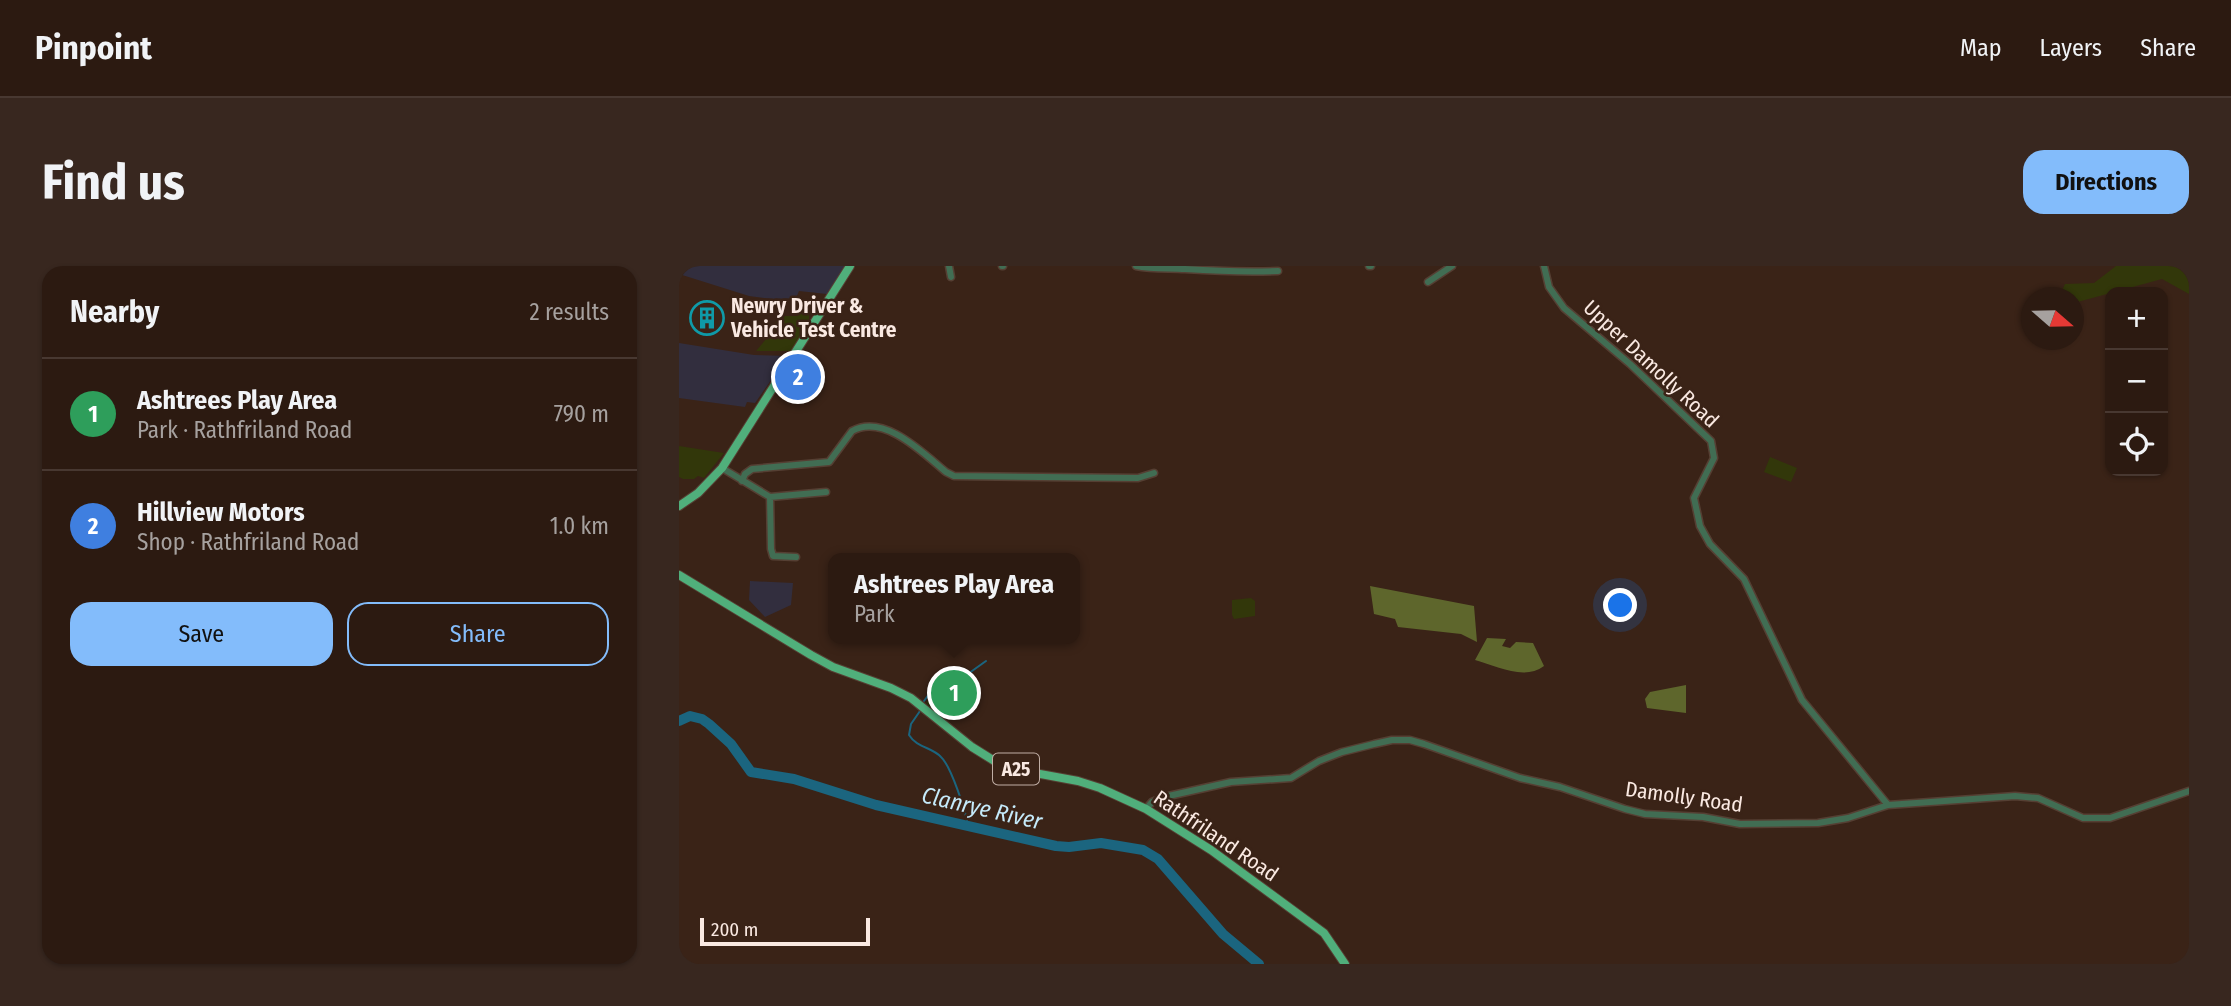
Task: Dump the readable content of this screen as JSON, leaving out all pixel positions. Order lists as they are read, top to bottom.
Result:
{
  "streets": {
    "main road": ["A25", "Rathfriland Road"],
    "street": ["Upper Damolly Road", "Damolly Road"]
  },
  "crossings": [
    ["Upper Damolly Road", "Damolly Road"],
    ["Damolly Road", "Rathfriland Road"]
  ],
  "water": ["Clanrye River"],
  "places": {
    "building": ["Newry Driver & Vehicle Test Centre"]
  },
  "scale_bar": "200 m",
  "north": "right",
  "page": {
    "header": "Pinpoint",
    "nav": ["Map", "Layers", "Share"],
    "buttons": [
      "Directions",
      ["Save", "Share"]
    ],
    "title": "Find us",
    "heading": ["Nearby", "2 results"],
    "map_buttons": ["+", "−"],
    "pins": ["2", "1"],
    "list": [
      {
        "mark": "1",
        "name": "Ashtrees Play Area",
        "note": "Park · Rathfriland Road",
        "value": "790 m"
      },
      {
        "mark": "2",
        "name": "Hillview Motors",
        "note": "Shop · Rathfriland Road",
        "value": "1.0 km"
      }
    ],
    "popup": ["Ashtrees Play Area", "Park"],
    "scale": "200 m"
  }
}
